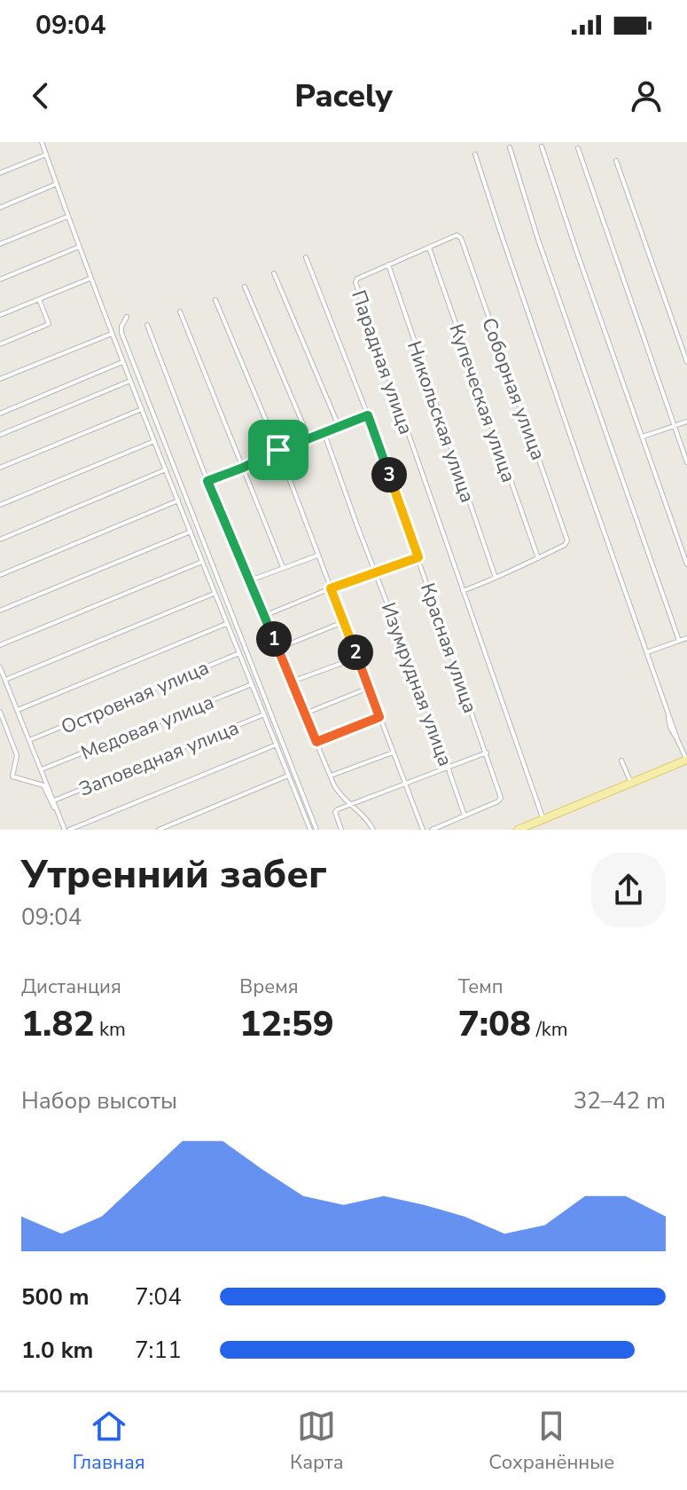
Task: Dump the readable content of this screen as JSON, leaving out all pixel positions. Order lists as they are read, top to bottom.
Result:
{
  "streets": {
    "street": [
      "Парадная улица",
      "Соборная улица",
      "Купеческая улица",
      "Никольская улица",
      "Красная улица",
      "Изумрудная улица",
      "Островная улица",
      "Медовая улица",
      "Заповедная улица"
    ]
  },
  "crossings": [
    ["Парадная улица", "Соборная улица"],
    ["Парадная улица", "Купеческая улица"],
    ["Парадная улица", "Никольская улица"],
    ["Соборная улица", "Купеческая улица"],
    ["Красная улица", "Изумрудная улица"]
  ],
  "page": {
    "status": "09:04",
    "header": "Pacely",
    "pins": ["3", "1", "2"],
    "heading": ["Утренний забег", "09:04"],
    "stats": [
      ["Дистанция", "1.82 km"],
      ["Время", "12:59"],
      ["Темп", "7:08 /km"]
    ],
    "chart": ["Набор высоты", "32–42 m"],
    "list": [
      {
        "name": "500 m",
        "note": "7:04"
      },
      {
        "name": "1.0 km",
        "note": "7:11"
      }
    ],
    "tabs": ["Главная", "Карта", "Сохранённые"]
  }
}
